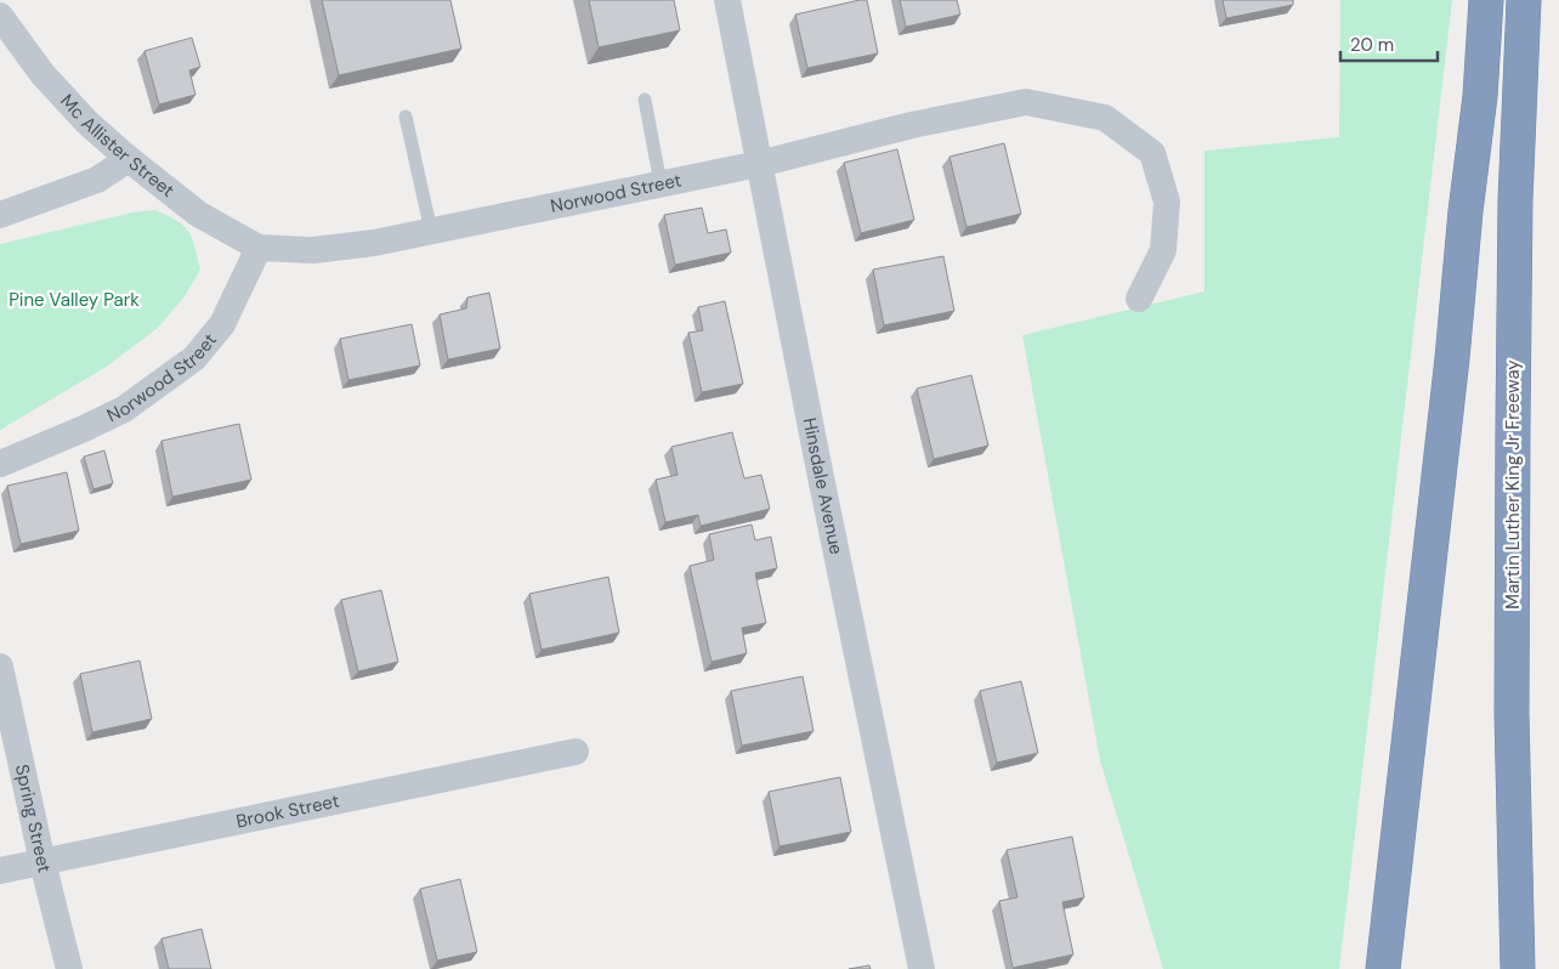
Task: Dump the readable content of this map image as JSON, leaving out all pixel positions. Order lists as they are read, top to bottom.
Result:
{
  "streets": {
    "highway": ["Martin Luther King Jr Freeway"],
    "street": [
      "Mc Allister Street",
      "Norwood Street",
      "Hinsdale Avenue",
      "Brook Street",
      "Spring Street"
    ]
  },
  "crossings": [
    ["Mc Allister Street", "Norwood Street"],
    ["Norwood Street", "Hinsdale Avenue"],
    ["Brook Street", "Spring Street"]
  ],
  "parks": ["Pine Valley Park"],
  "scale_bar": "20 m"
}
